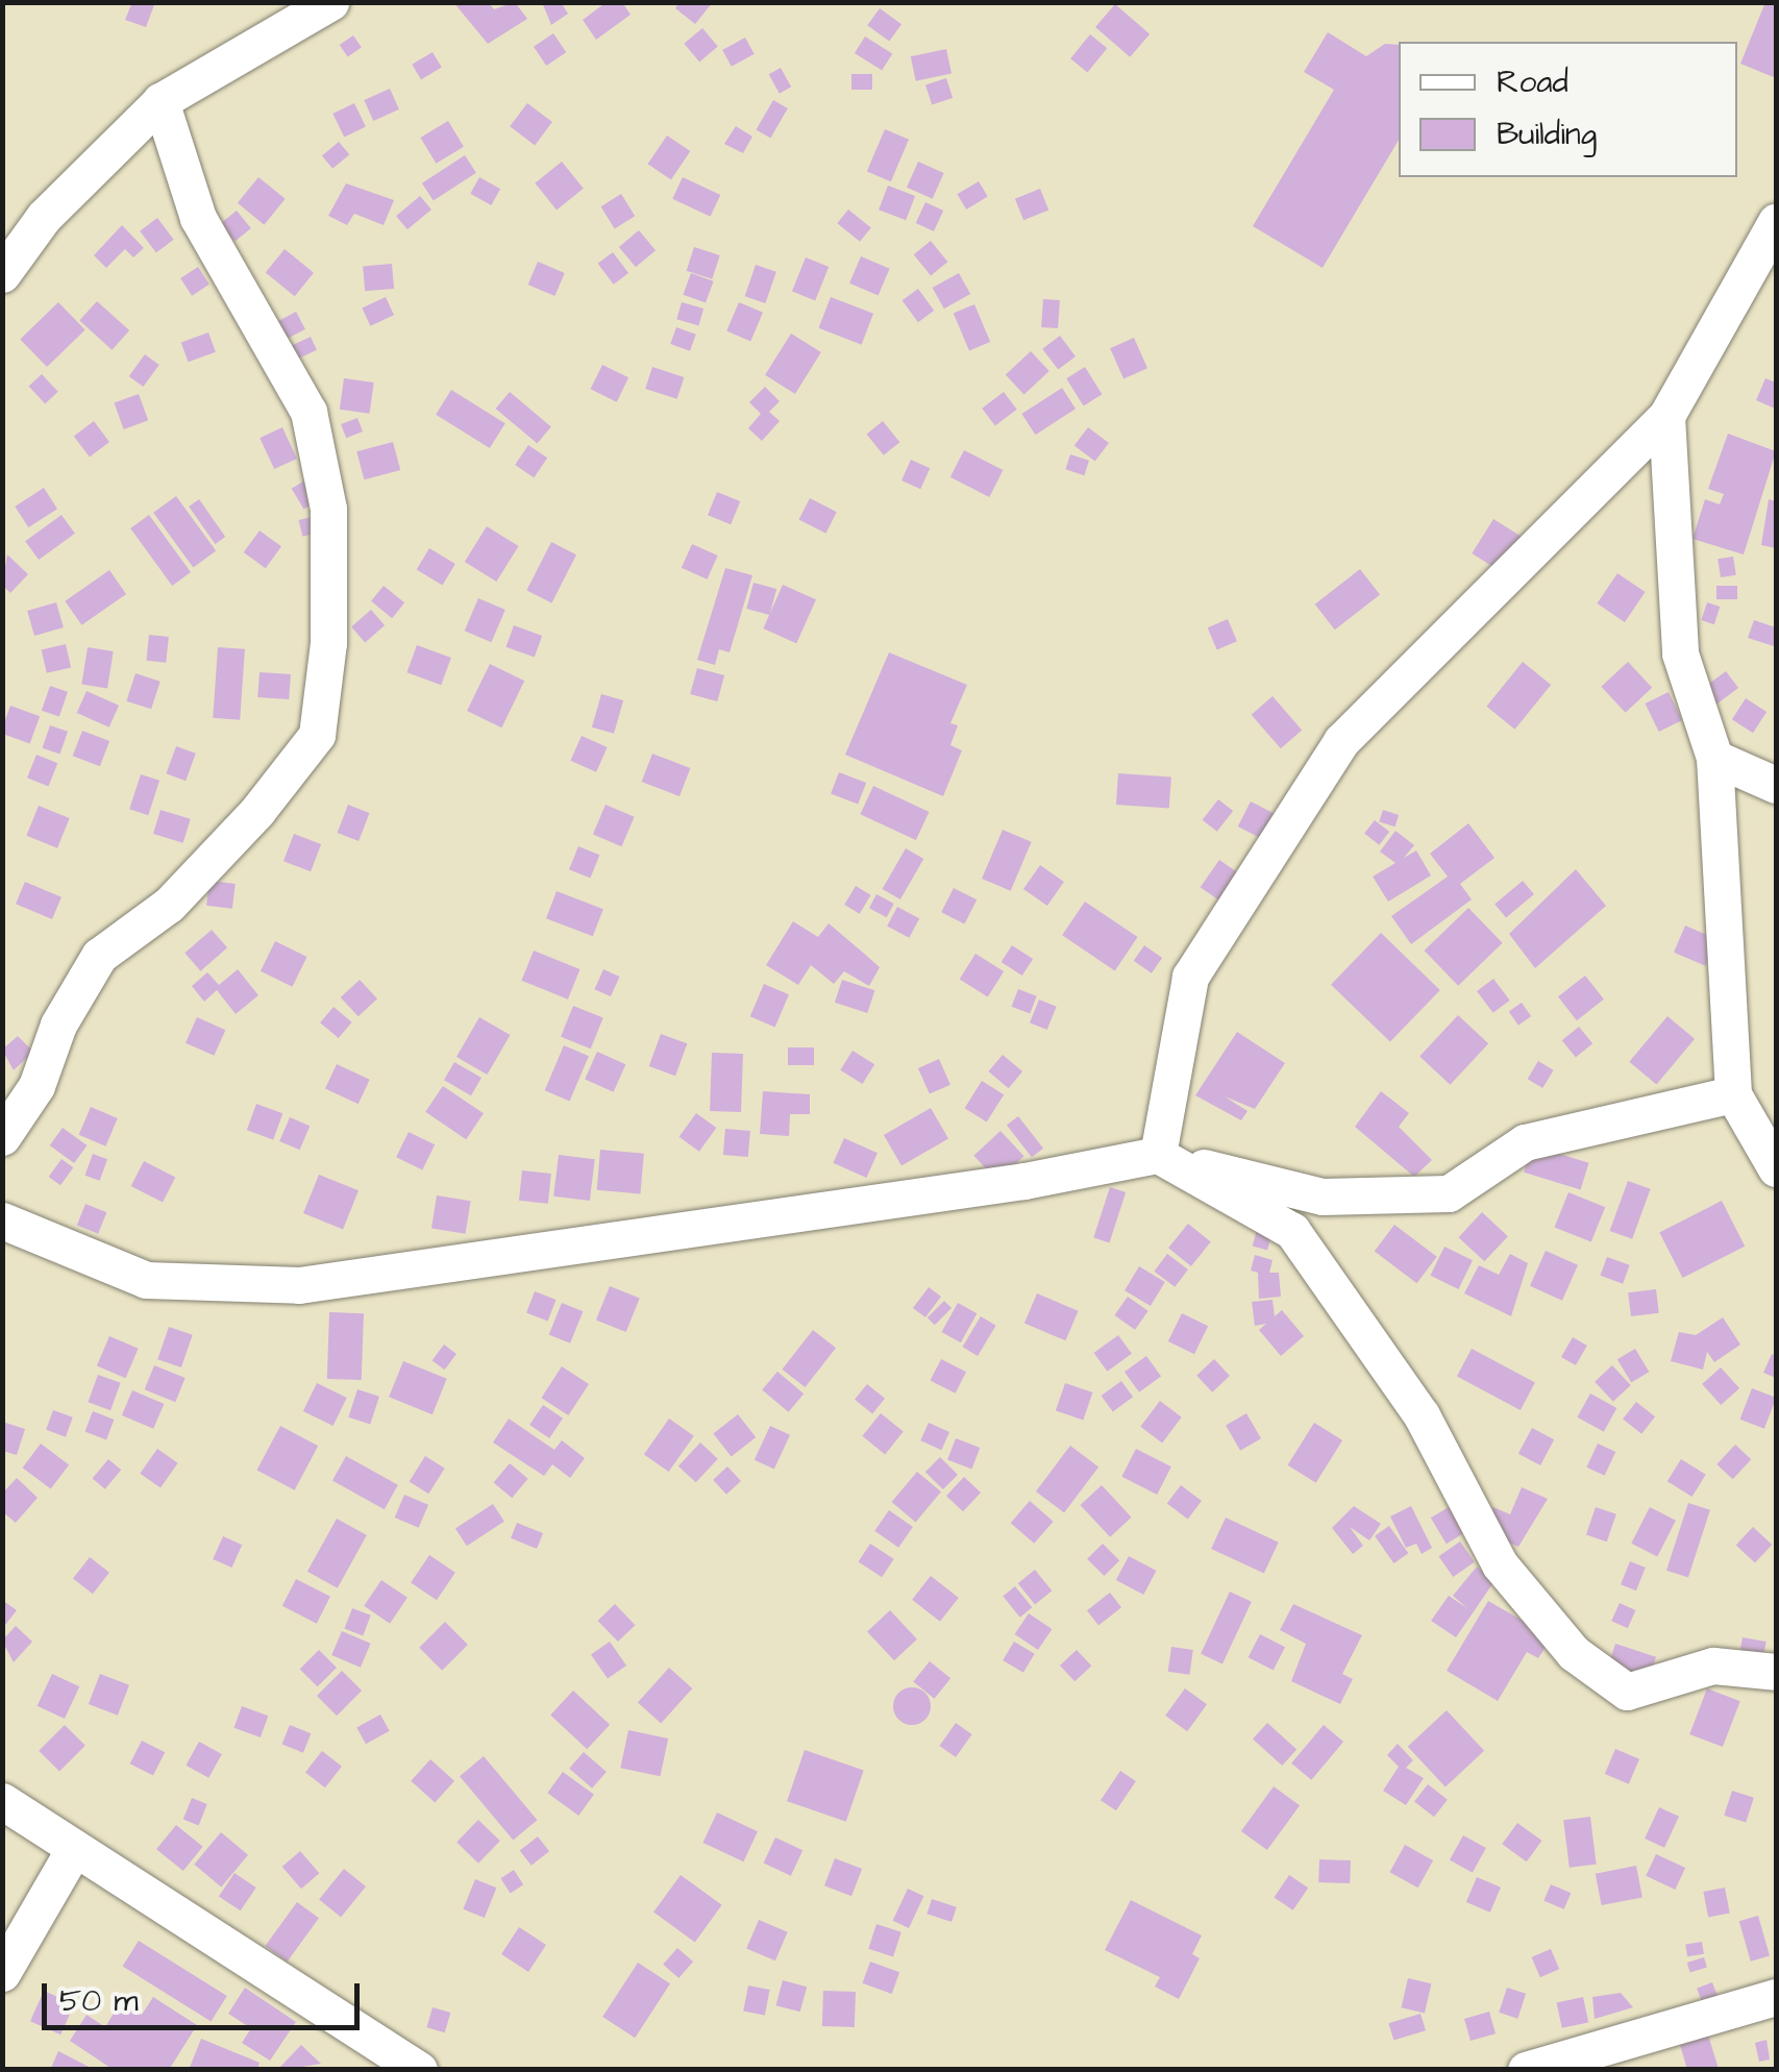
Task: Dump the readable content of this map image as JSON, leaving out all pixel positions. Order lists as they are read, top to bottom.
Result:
{
  "legend": ["Road", "Building"],
  "scale_bar": "50 m"
}
